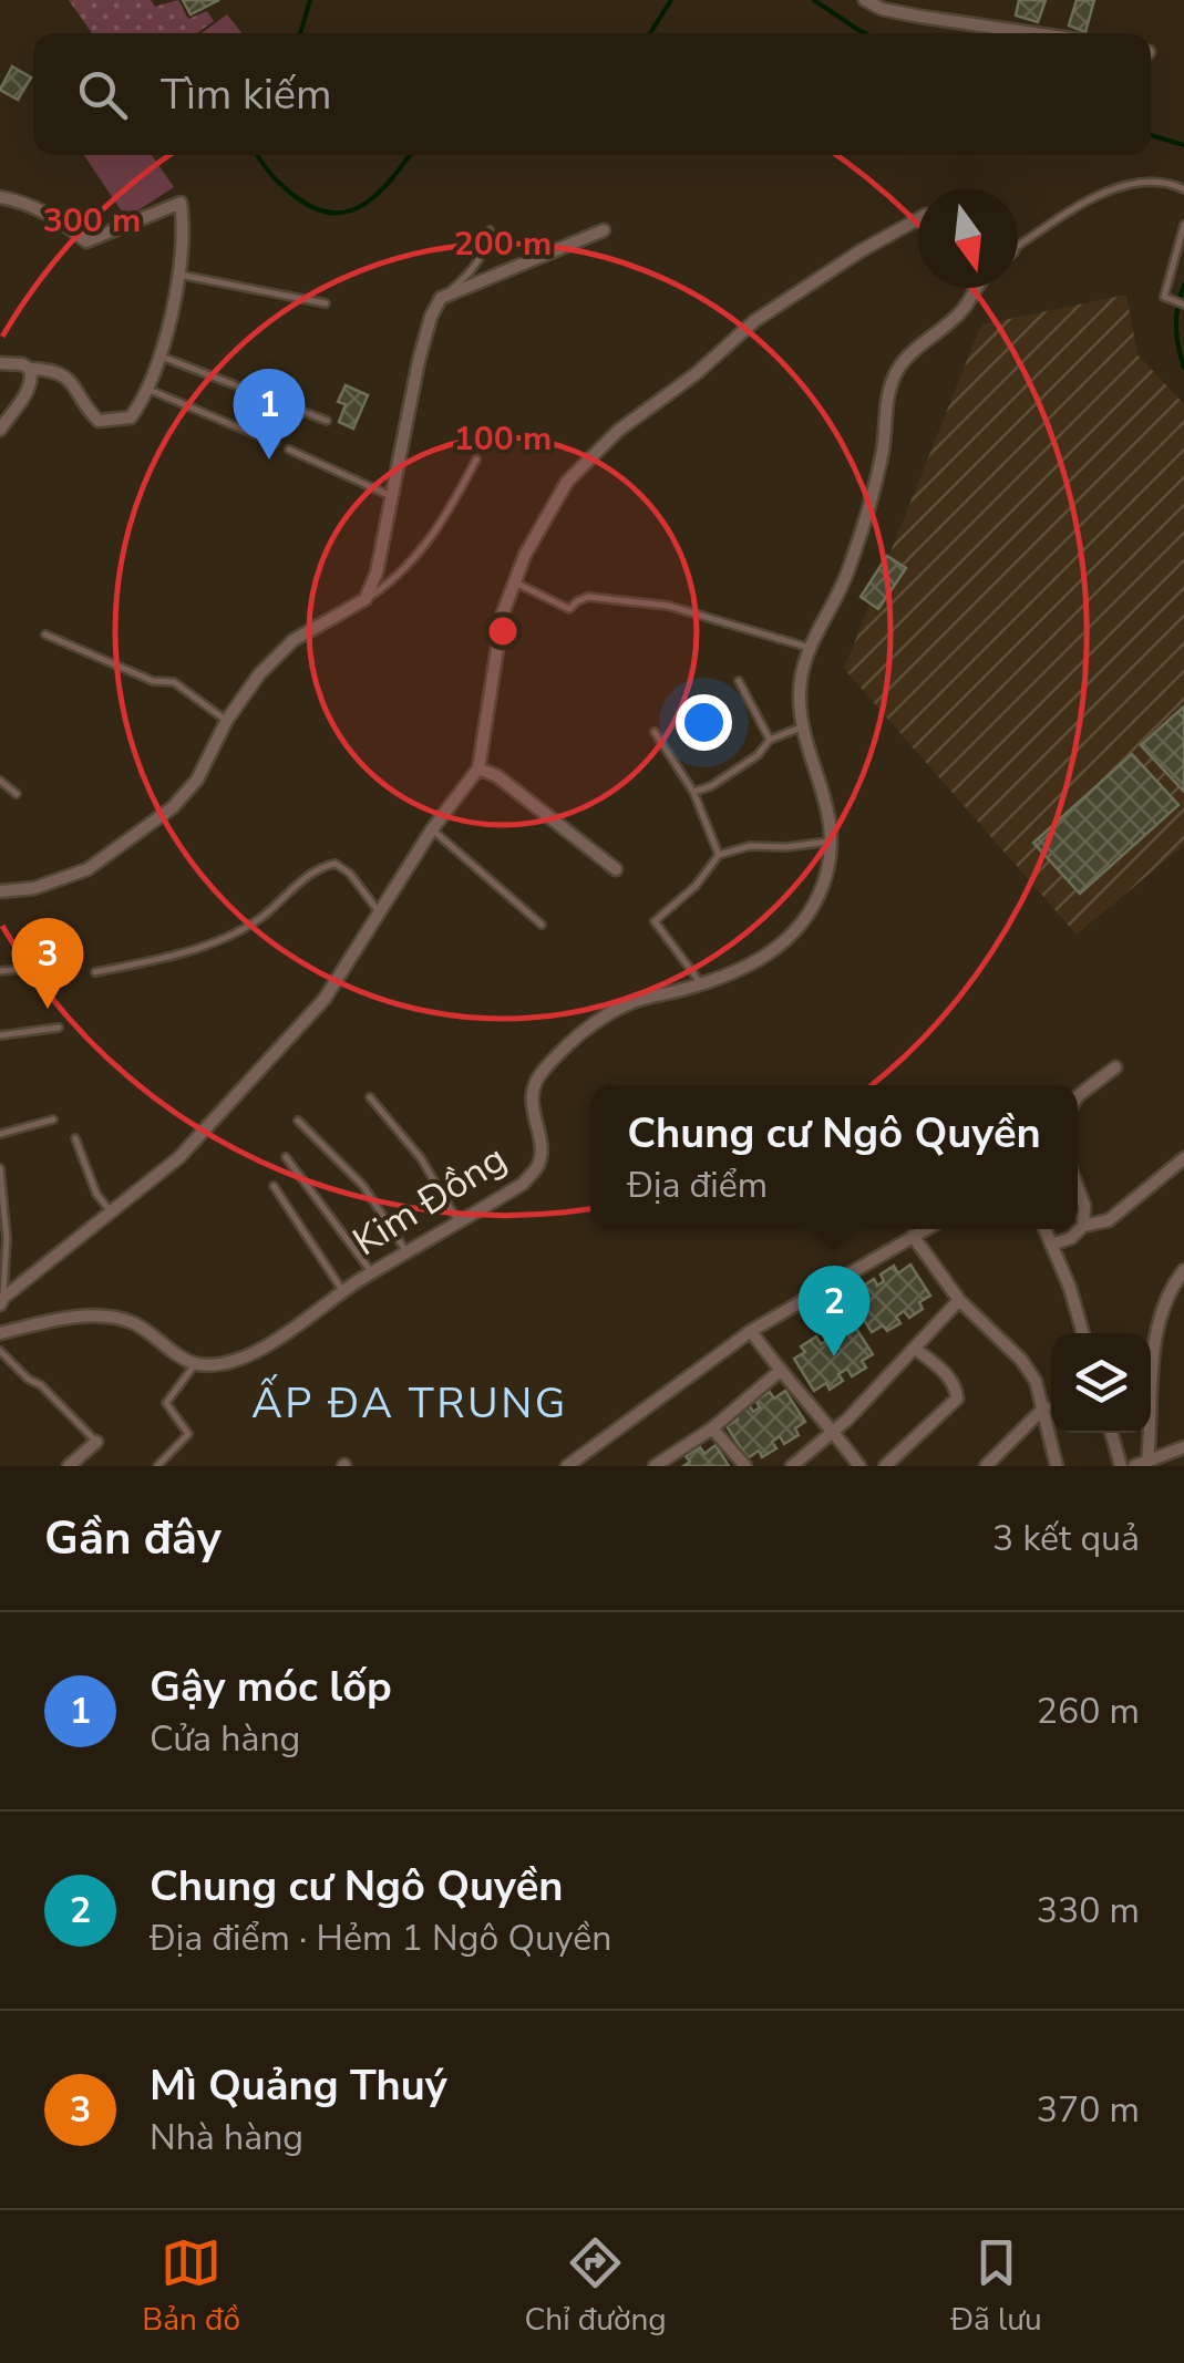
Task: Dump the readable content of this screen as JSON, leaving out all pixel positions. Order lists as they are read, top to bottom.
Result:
{
  "streets": {
    "street": ["Kim Đồng"]
  },
  "districts": ["ẤP ĐA TRUNG"],
  "north": "bottom",
  "page": {
    "search": "Tìm kiếm",
    "pins": ["1", "3", "2"],
    "popup": ["Chung cư Ngô Quyền", "Địa điểm"],
    "heading": ["Gần đây", "3 kết quả"],
    "list": [
      {
        "mark": "1",
        "name": "Gậy móc lốp",
        "note": "Cửa hàng",
        "value": "260 m"
      },
      {
        "mark": "2",
        "name": "Chung cư Ngô Quyền",
        "note": "Địa điểm · Hẻm 1 Ngô Quyền",
        "value": "330 m"
      },
      {
        "mark": "3",
        "name": "Mì Quảng Thuý",
        "note": "Nhà hàng",
        "value": "370 m"
      }
    ],
    "nav": ["Bản đồ", "Chỉ đường", "Đã lưu"]
  },
  "rings": ["300 m", "200 m", "100 m"]
}
